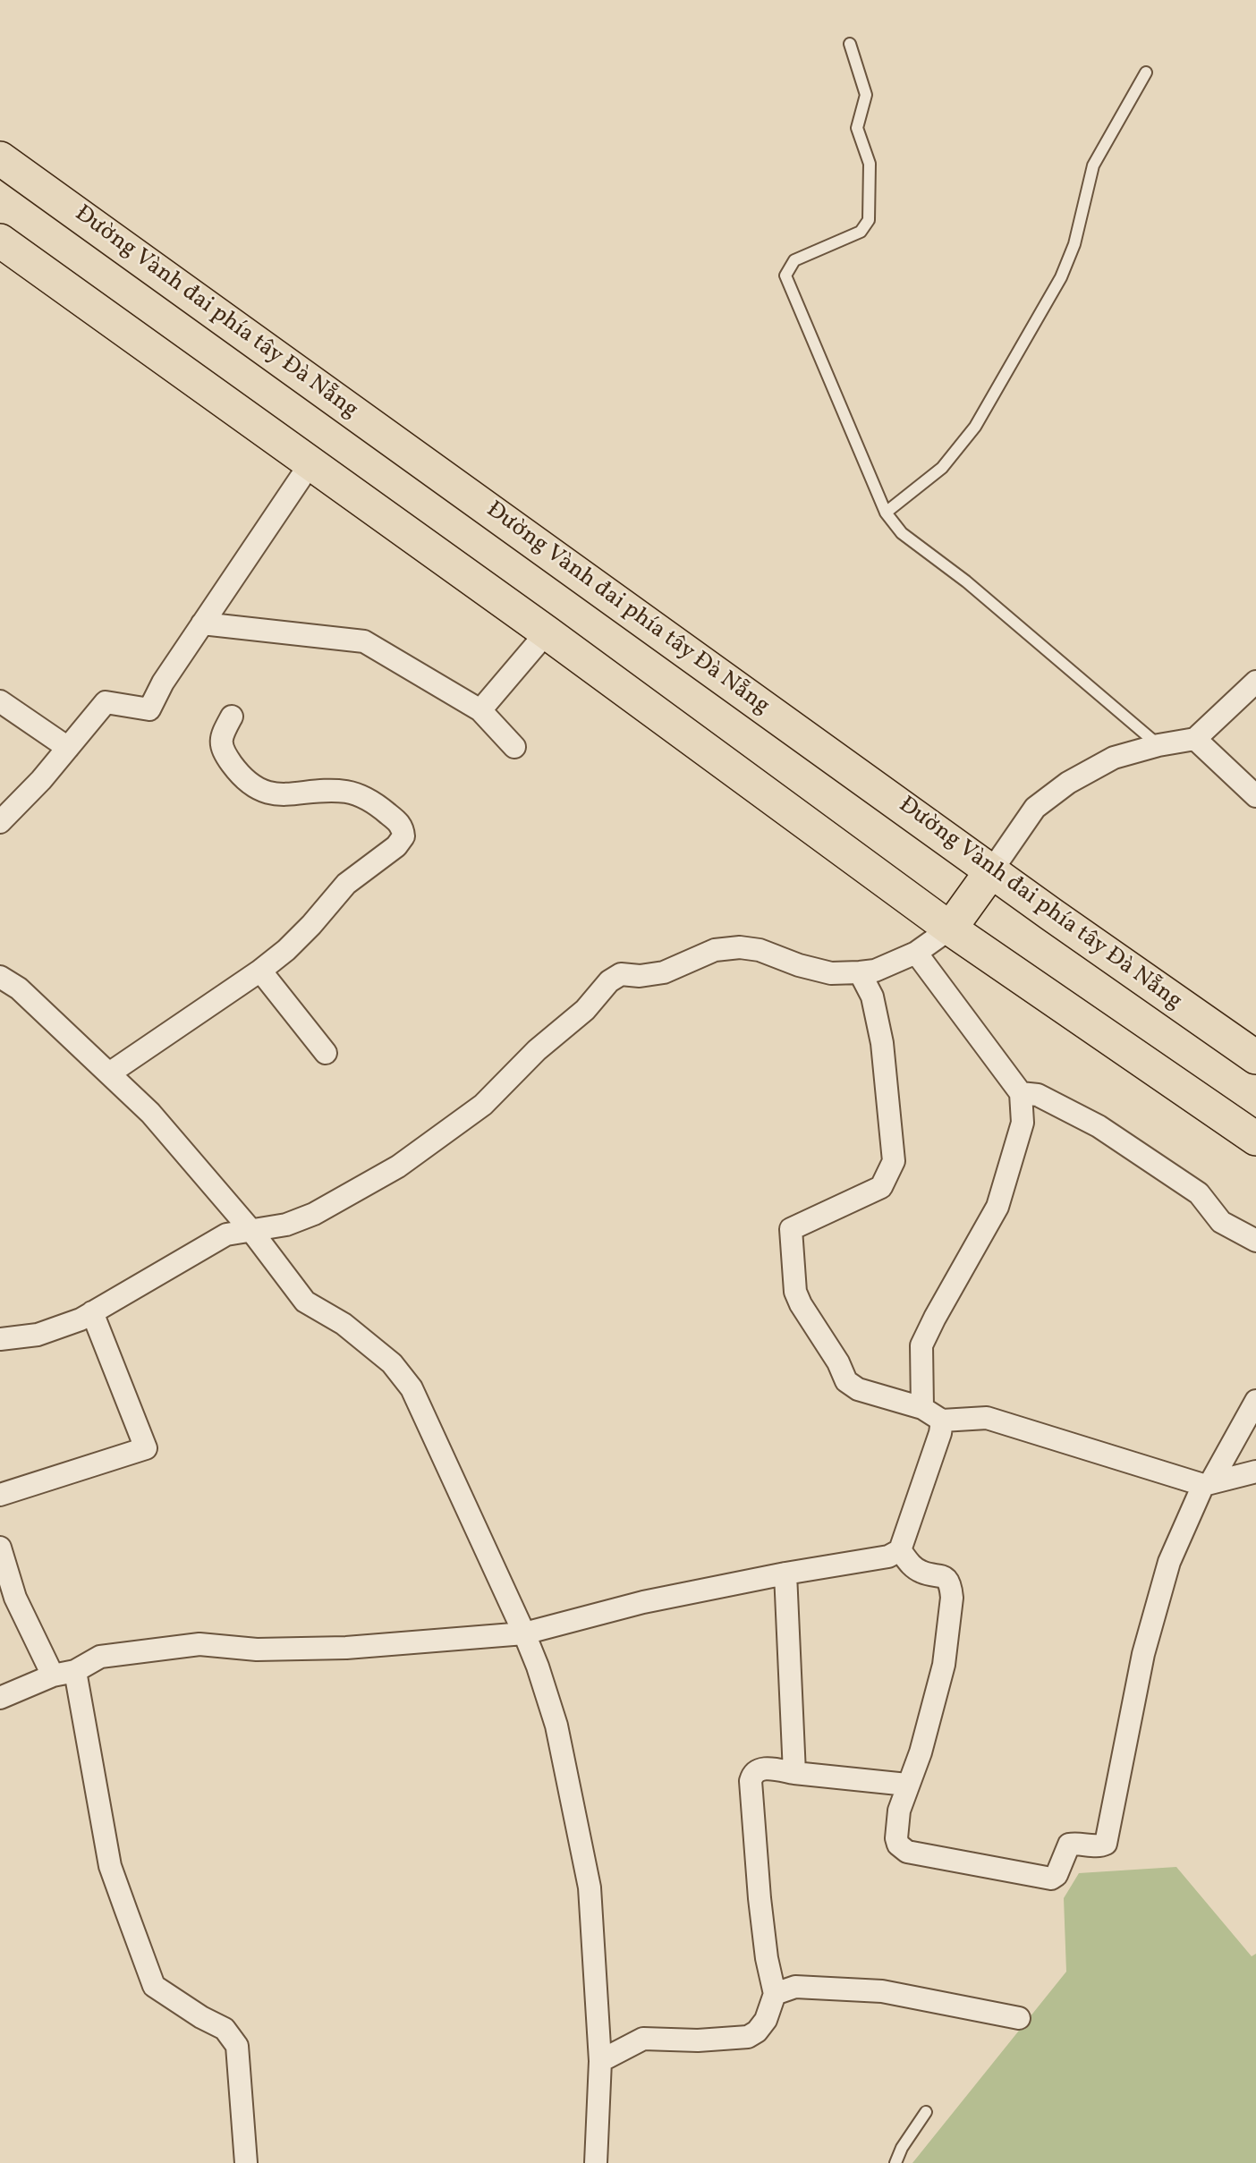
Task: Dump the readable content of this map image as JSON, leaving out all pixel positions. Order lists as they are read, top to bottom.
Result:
{
  "streets": {
    "main road": ["Đường Vành đai phía tây Đà Nẵng"]
  }
}
